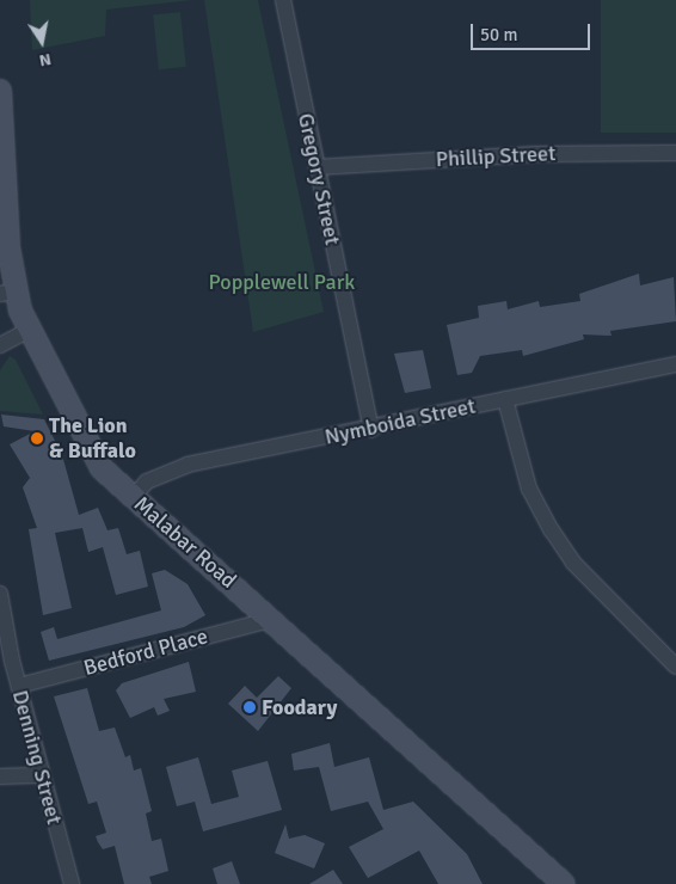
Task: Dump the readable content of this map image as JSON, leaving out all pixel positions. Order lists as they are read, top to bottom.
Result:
{
  "streets": {
    "main road": ["Malabar Road"],
    "street": [
      "Phillip Street",
      "Gregory Street",
      "Nymboida Street",
      "Bedford Place",
      "Denning Street"
    ]
  },
  "crossings": [
    ["Phillip Street", "Gregory Street"],
    ["Gregory Street", "Nymboida Street"],
    ["Nymboida Street", "Malabar Road"],
    ["Malabar Road", "Bedford Place"],
    ["Bedford Place", "Denning Street"]
  ],
  "parks": ["Popplewell Park"],
  "places": ["The Lion & Buffalo", "Foodary"],
  "scale_bar": "50 m",
  "north": "bottom"
}
